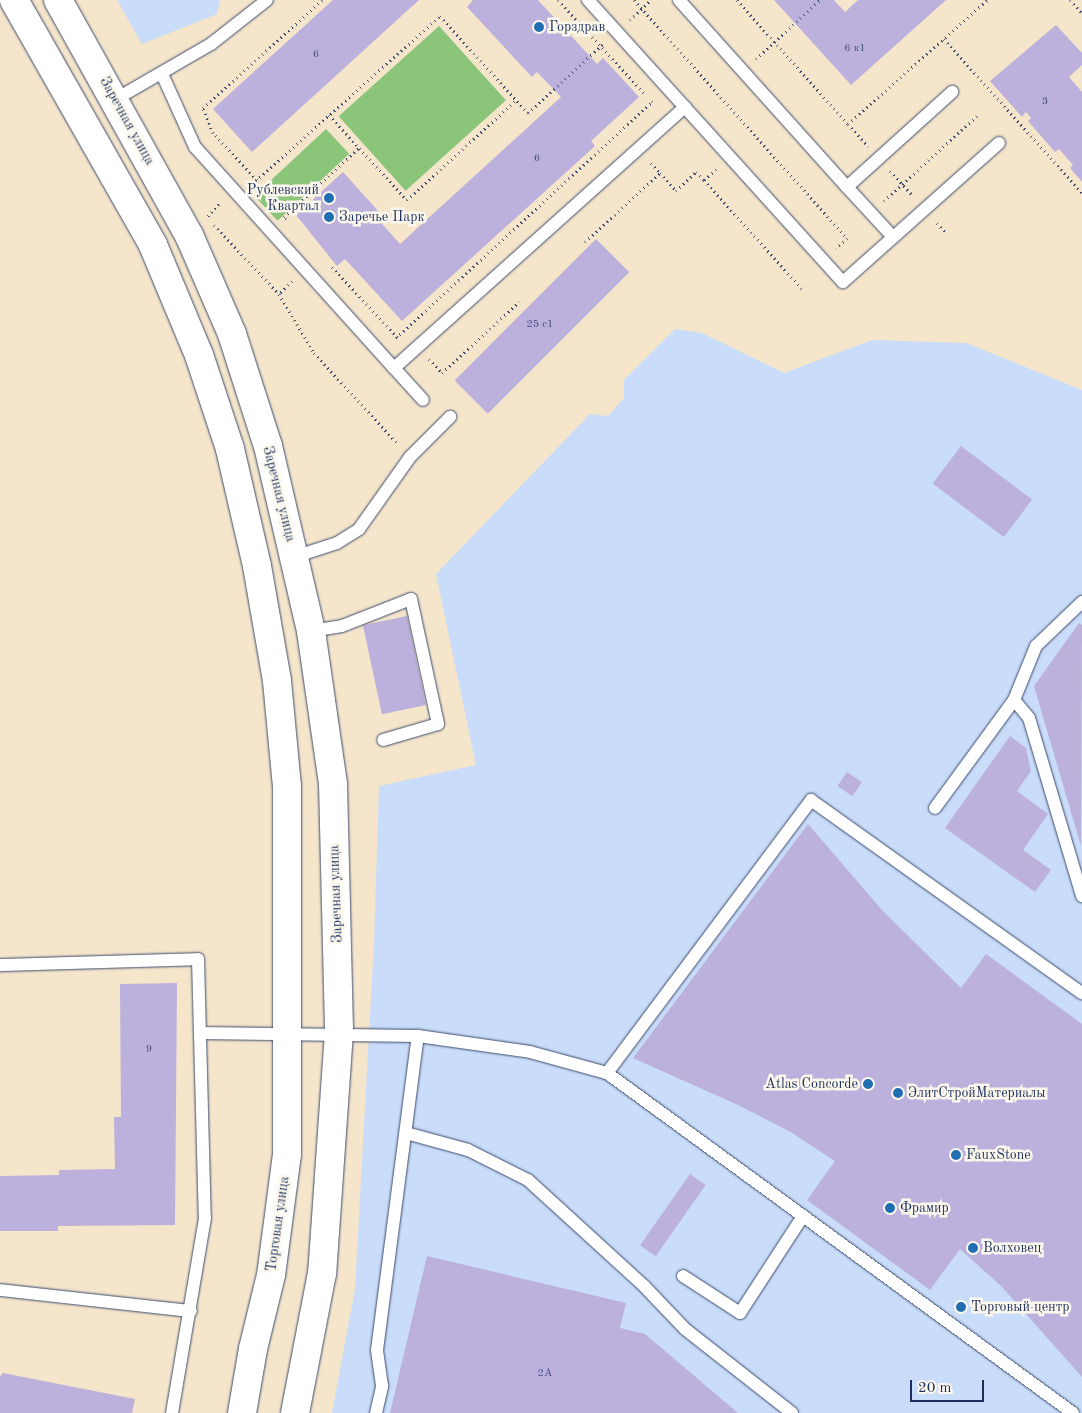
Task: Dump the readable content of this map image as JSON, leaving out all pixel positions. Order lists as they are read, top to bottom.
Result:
{
  "streets": {
    "street": ["Заречная улица", "Торговая улица"]
  },
  "places": [
    "Горздрав",
    "Рублевский Квартал",
    "Заречье Парк",
    "Atlas Concorde",
    "ЭлитСтройМатериалы",
    "FauxStone",
    "Фрамир",
    "Волховец",
    "Торговый центр"
  ],
  "house_numbers": [
    "6 к1",
    "6",
    "3",
    "6",
    "25 с1",
    "9",
    "2А"
  ],
  "scale_bar": "20 m"
}
